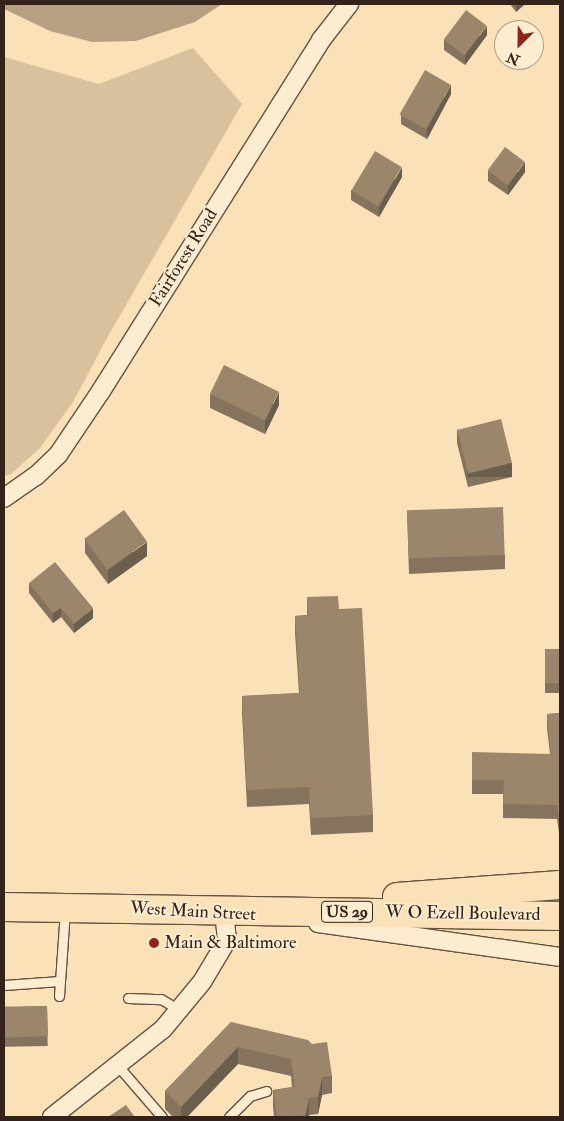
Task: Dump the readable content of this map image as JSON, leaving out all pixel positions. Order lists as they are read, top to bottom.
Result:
{
  "streets": {
    "main road": ["West Main Street", "US 29", "W O Ezell Boulevard"],
    "street": ["Fairforest Road"]
  },
  "crossings": [
    ["West Main Street", "W O Ezell Boulevard"]
  ],
  "places": ["Main & Baltimore"],
  "north": "bottom left"
}
